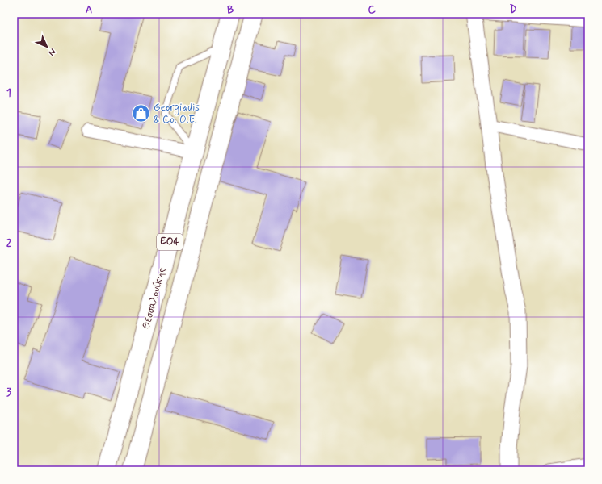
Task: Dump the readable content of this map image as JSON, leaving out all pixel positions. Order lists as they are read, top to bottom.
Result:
{
  "streets": {
    "main road": ["ΕΟ4", "Θεσσαλονίκης"]
  },
  "places": {
    "shop": ["Georgiadis & Co. O.E."]
  },
  "north": "bottom right",
  "grid": {
    "columns": [
      "A",
      "B",
      "C",
      "D"
    ],
    "rows": ["1", "2", "3"]
  }
}
